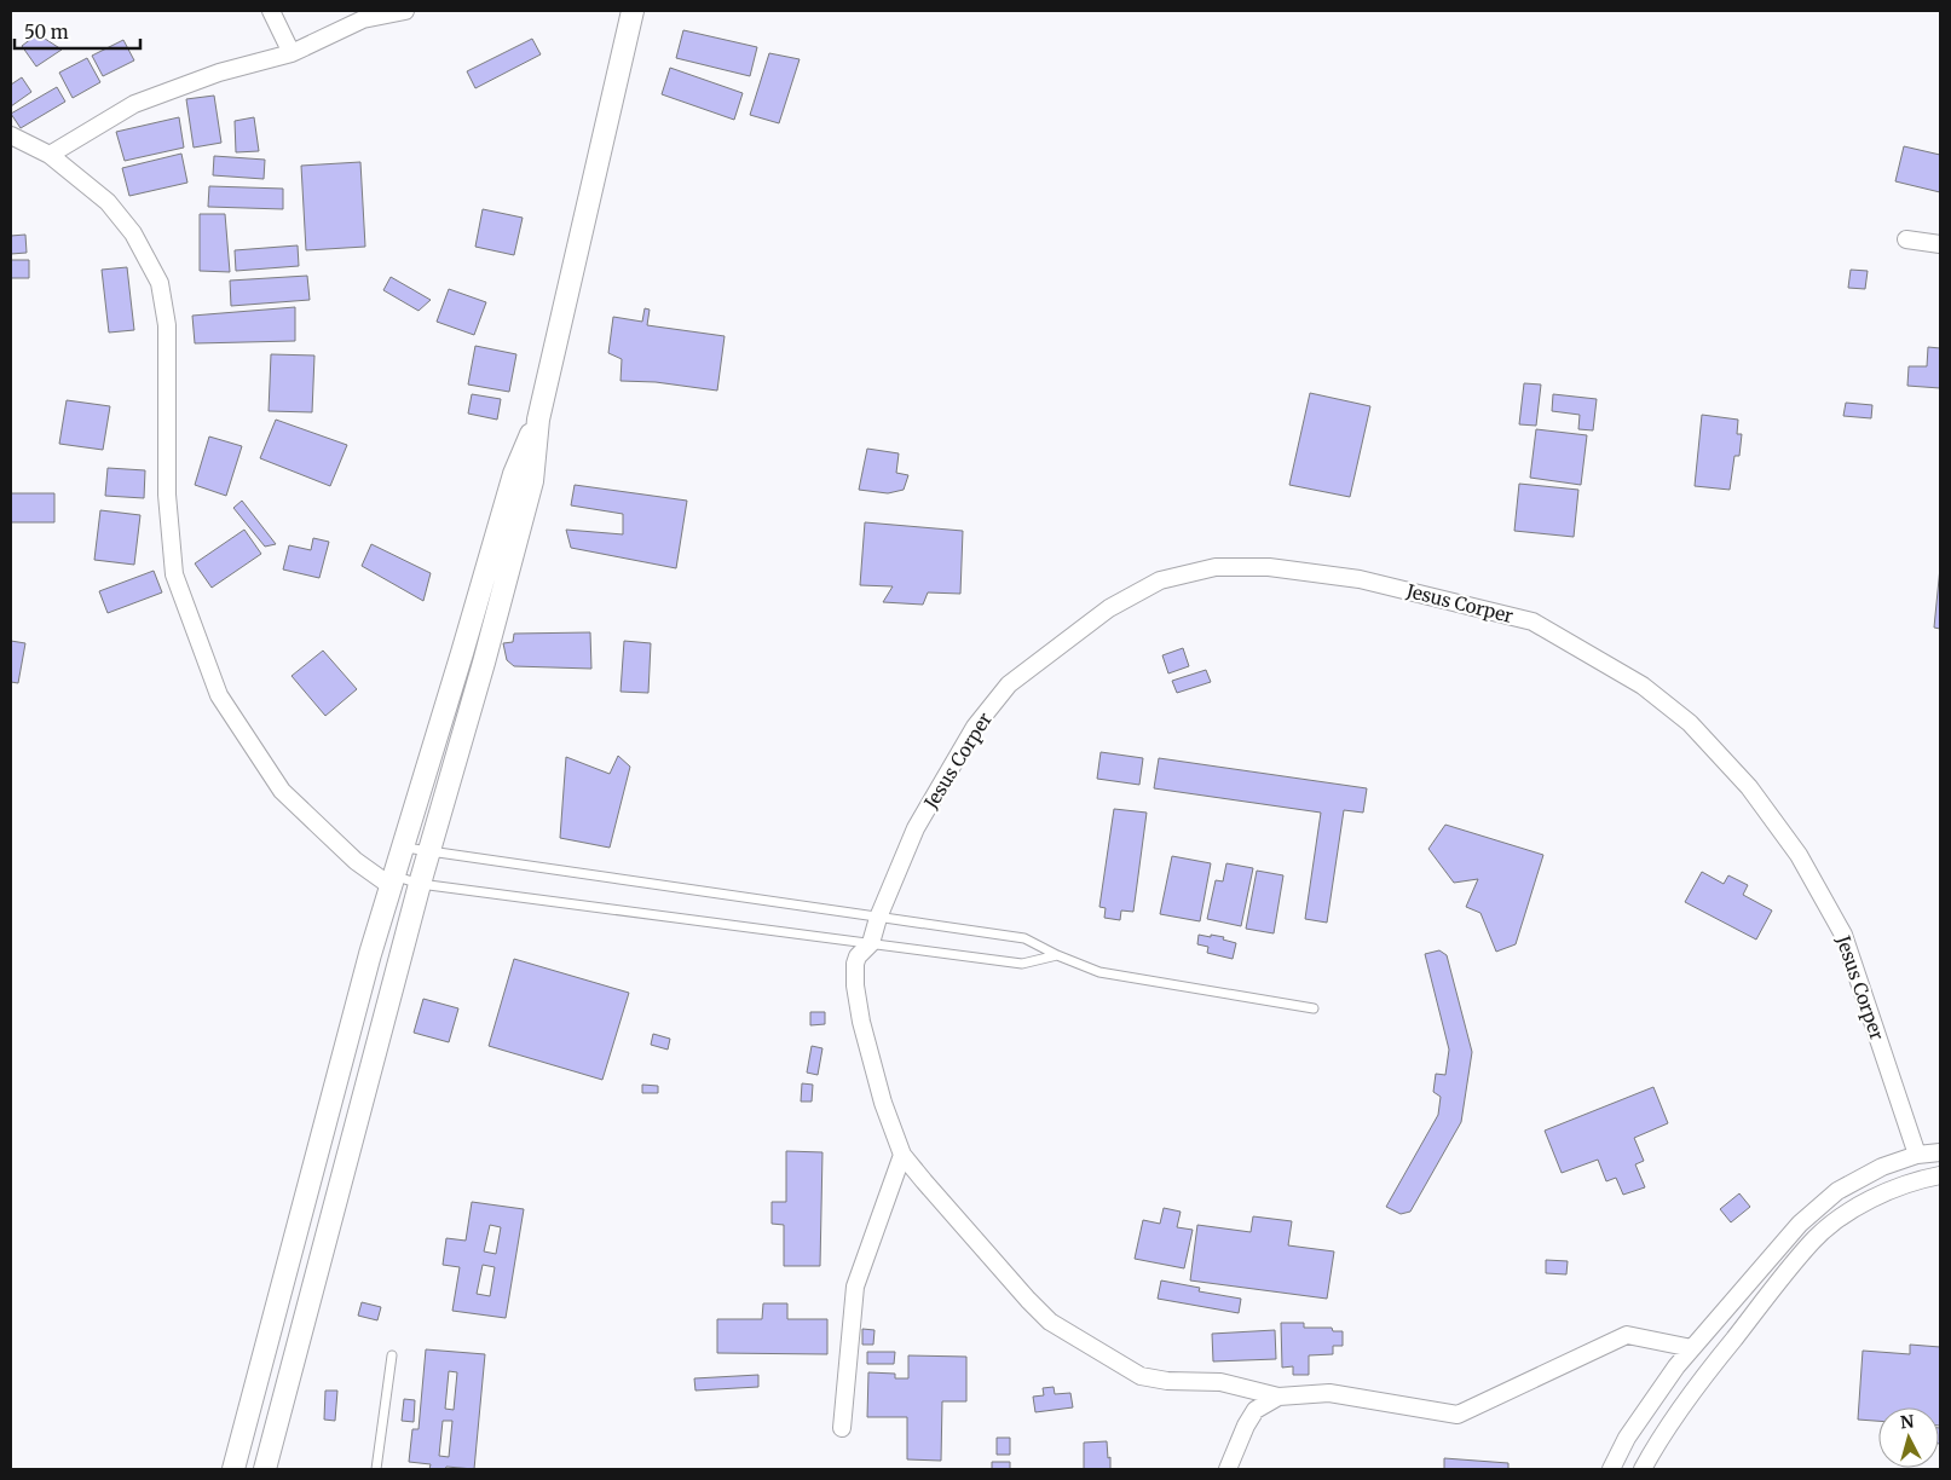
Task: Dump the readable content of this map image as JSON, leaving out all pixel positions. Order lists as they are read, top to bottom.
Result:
{
  "streets": {
    "street": ["Jesus Corper"]
  },
  "scale_bar": "50 m",
  "north": "top"
}
